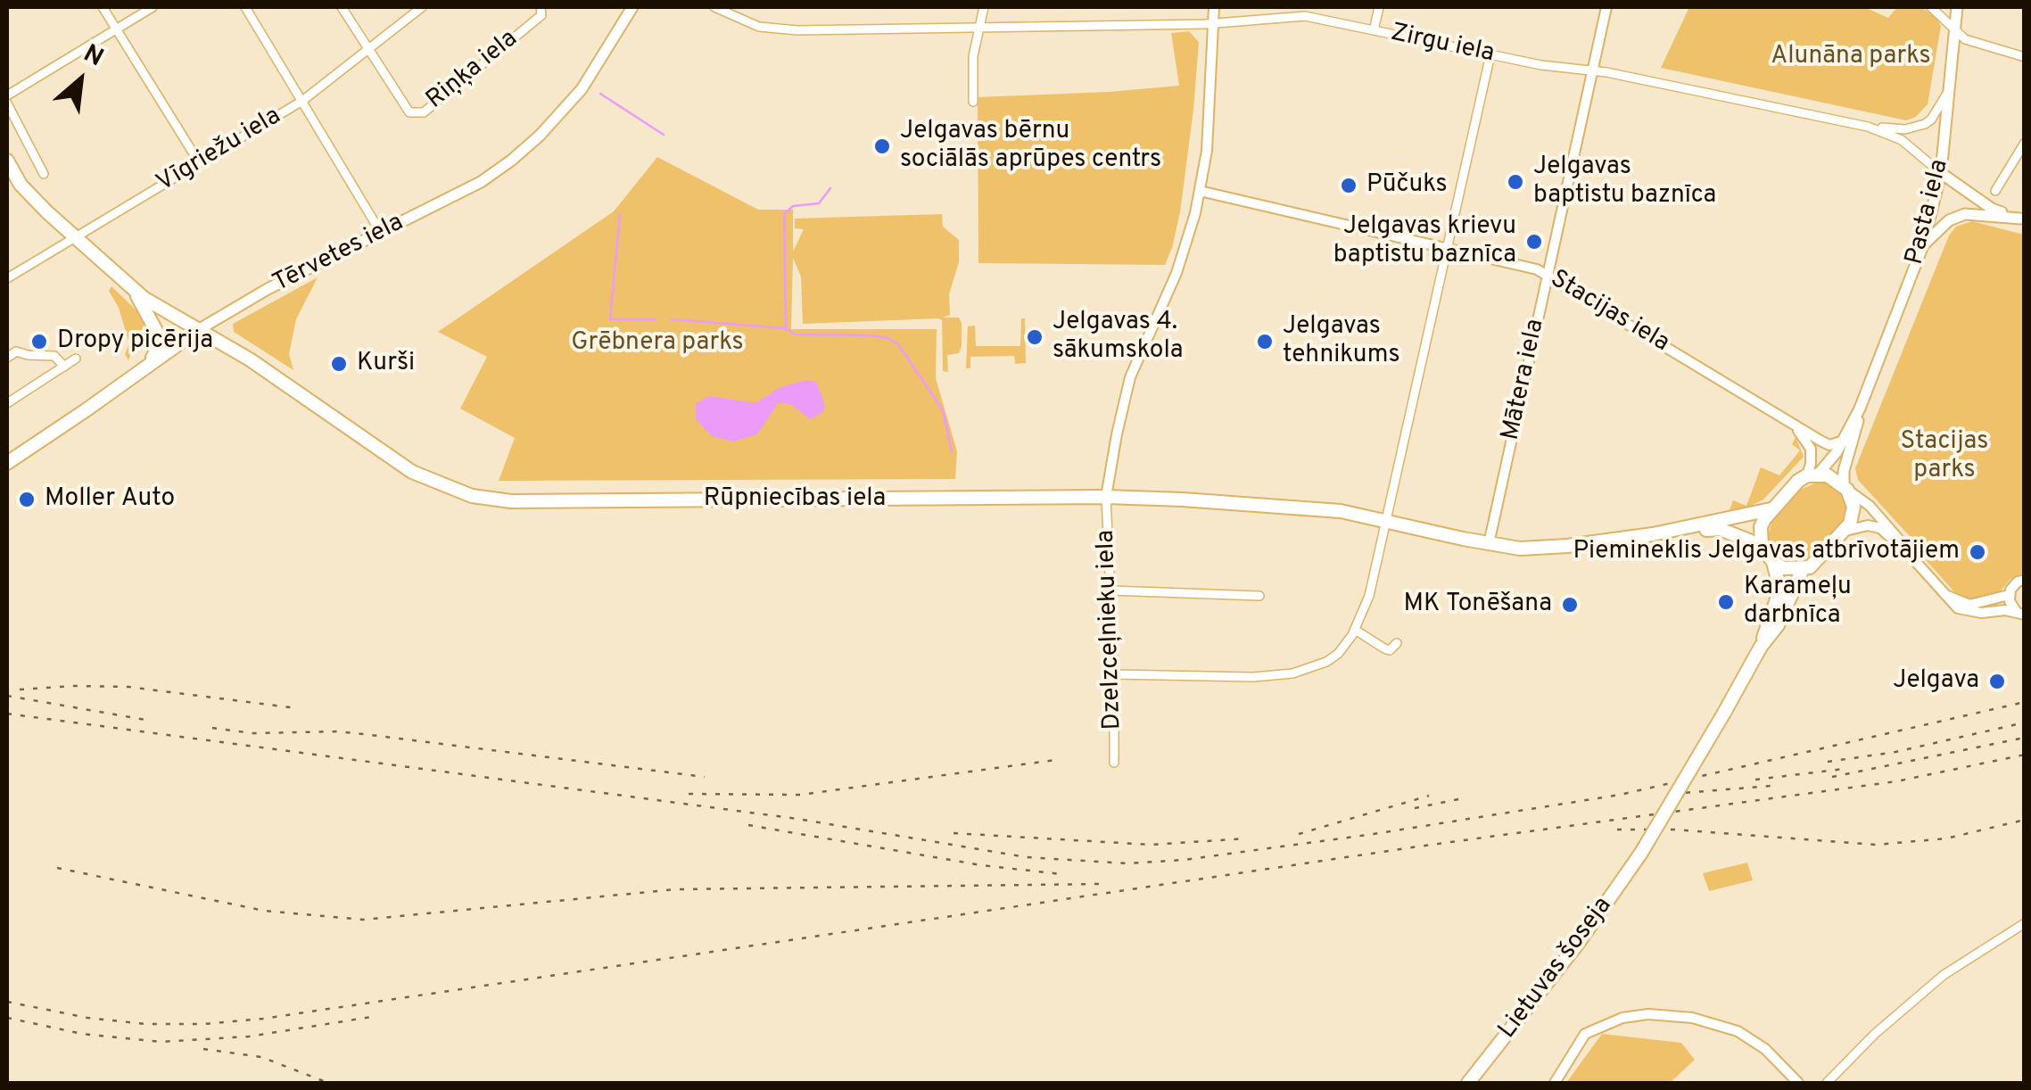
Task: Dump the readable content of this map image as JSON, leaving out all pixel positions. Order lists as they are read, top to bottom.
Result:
{
  "streets": {
    "main road": [
      "Pasta iela",
      "Tērvetes iela",
      "Rūpniecības iela",
      "Lietuvas šoseja"
    ],
    "street": [
      "Zirgu iela",
      "Riņķa iela",
      "Vīgriežu iela",
      "Stacijas iela",
      "Mātera iela",
      "Dzelzceļnieku iela"
    ]
  },
  "crossings": [
    ["Zirgu iela", "Pasta iela"],
    ["Zirgu iela", "Mātera iela"],
    ["Riņķa iela", "Vīgriežu iela"],
    ["Vīgriežu iela", "Rūpniecības iela"],
    ["Pasta iela", "Stacijas iela"],
    ["Pasta iela", "Rūpniecības iela"],
    ["Tērvetes iela", "Rūpniecības iela"],
    ["Stacijas iela", "Mātera iela"],
    ["Mātera iela", "Rūpniecības iela"],
    ["Rūpniecības iela", "Dzelzceļnieku iela"]
  ],
  "parks": ["Alunāna parks", "Grēbnera parks", "Stacijas parks"],
  "places": [
    "Jelgavas bērnu sociālās aprūpes centrs",
    "Jelgavas baptistu baznīca",
    "Pūčuks",
    "Jelgavas krievu baptistu baznīca",
    "Jelgavas 4. sākumskola",
    "Dropy picērija",
    "Jelgavas tehnikums",
    "Kurši",
    "Moller Auto",
    "Piemineklis Jelgavas atbrīvotājiem",
    "Karameļu darbnīca",
    "MK Tonēšana",
    "Jelgava"
  ],
  "north": "top right"
}
